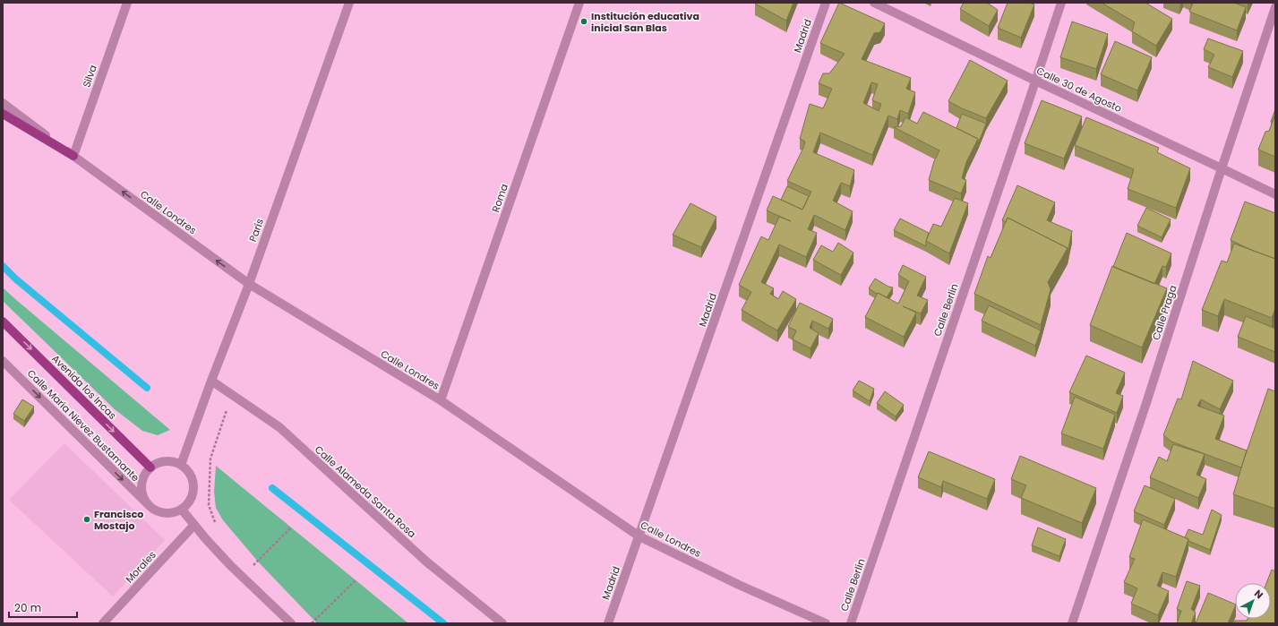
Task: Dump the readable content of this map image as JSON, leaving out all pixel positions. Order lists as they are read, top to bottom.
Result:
{
  "streets": {
    "main road": ["Avenida los Incas"],
    "street": [
      "Madrid",
      "Silva",
      "Calle 30 de Agosto",
      "Roma",
      "Calle Londres",
      "París",
      "Calle Berlín",
      "Calle Praga",
      "Calle María Nievez Bustamante",
      "Calle Alameda Santa Rosa",
      "Morales"
    ]
  },
  "crossings": [
    ["Madrid", "Calle Londres"],
    ["Silva", "Calle Londres"],
    ["Calle 30 de Agosto", "Calle Berlín"],
    ["Calle 30 de Agosto", "Calle Praga"],
    ["Roma", "Calle Londres"],
    ["Calle Londres", "París"],
    ["París", "Avenida los Incas"],
    ["París", "Calle María Nievez Bustamante"],
    ["París", "Calle Alameda Santa Rosa"],
    ["Avenida los Incas", "Calle María Nievez Bustamante"]
  ],
  "one_way": ["Avenida los Incas", "Calle María Nievez Bustamante"],
  "places": ["Institución educativa inicial San Blas", "Francisco Mostajo"],
  "scale_bar": "20 m",
  "north": "top right"
}
